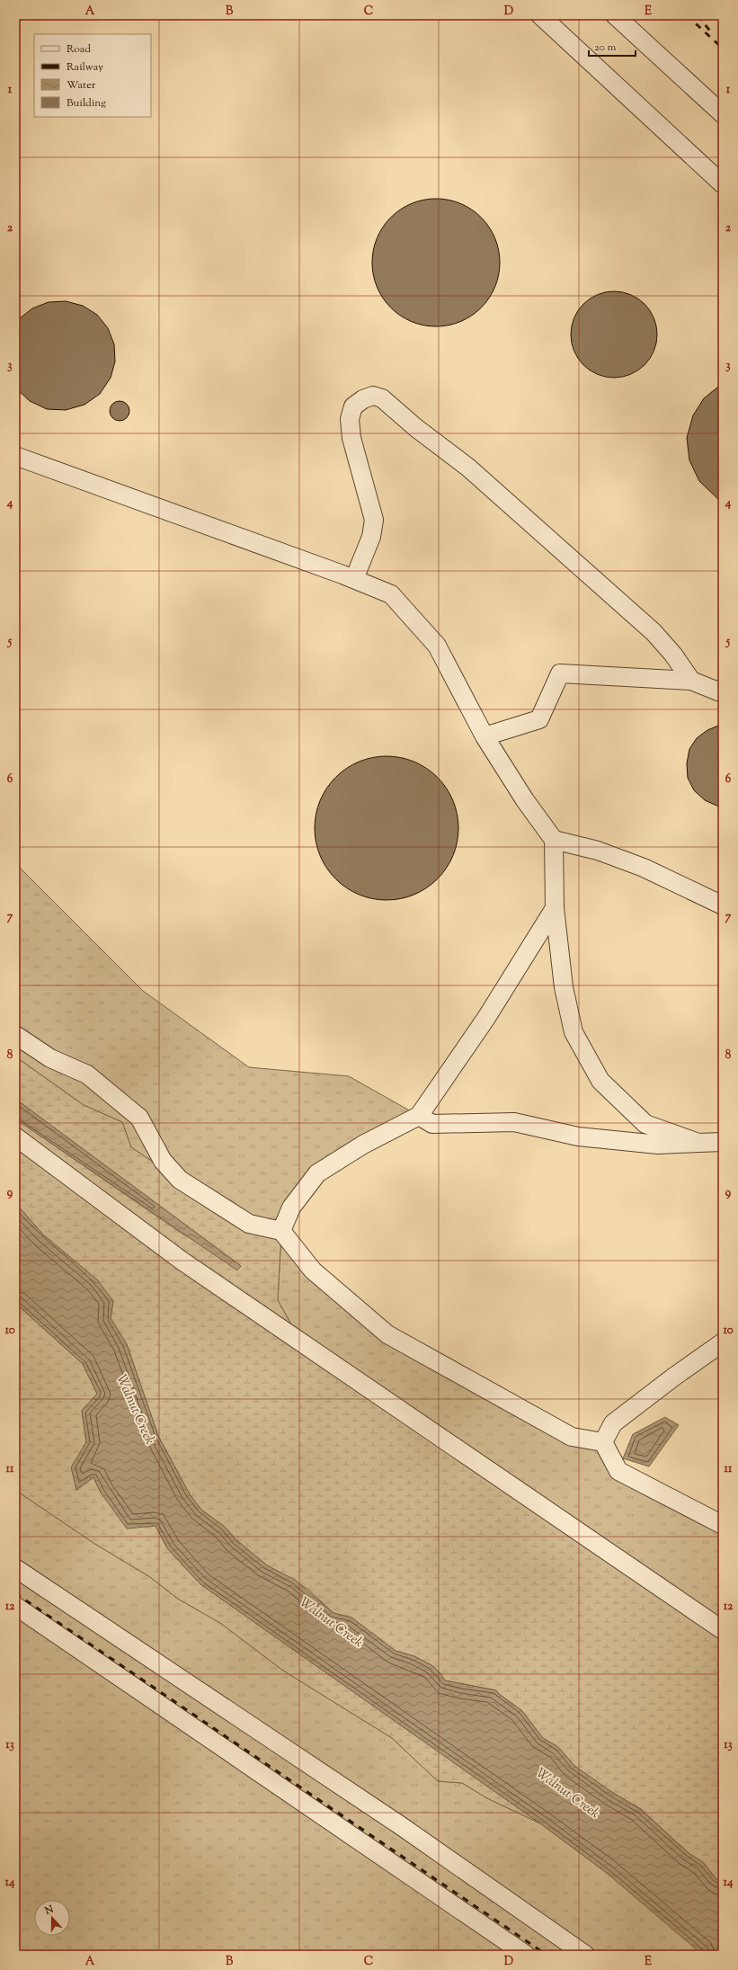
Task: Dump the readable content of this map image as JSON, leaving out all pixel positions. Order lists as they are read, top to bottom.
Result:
{
  "water": ["Walnut Creek"],
  "legend": [
    "Road",
    "Railway",
    "Water",
    "Building"
  ],
  "scale_bar": "20 m",
  "north": "top",
  "grid": {
    "columns": [
      "A",
      "B",
      "C",
      "D",
      "E"
    ],
    "rows": [
      "1",
      "2",
      "3",
      "4",
      "5",
      "6",
      "7",
      "8",
      "9",
      "10",
      "11",
      "12",
      "13",
      "14"
    ]
  }
}
